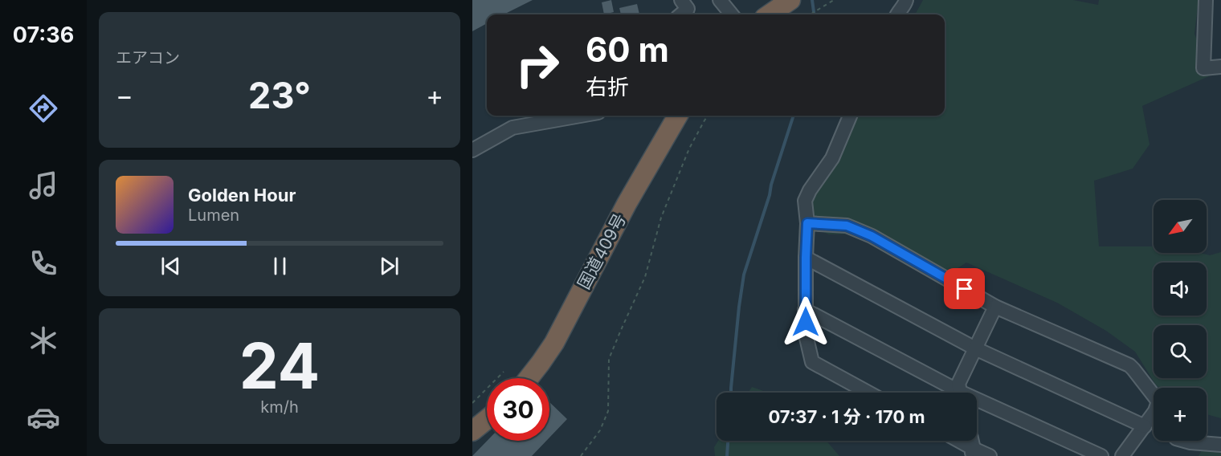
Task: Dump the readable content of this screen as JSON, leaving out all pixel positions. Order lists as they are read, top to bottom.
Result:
{
  "streets": {
    "highway": ["国道409号"]
  },
  "north": "bottom left",
  "page": {
    "tabs": "07:36",
    "tile": [
      "エアコン",
      ["24", "km/h"]
    ],
    "turn": ["60 m", "右折"],
    "heat": ["−", "23°", "+"],
    "song": ["Golden Hour", "Lumen"],
    "map_buttons": "+",
    "limit": "30",
    "trip": "07:37 · 1 分 · 170 m"
  }
}
